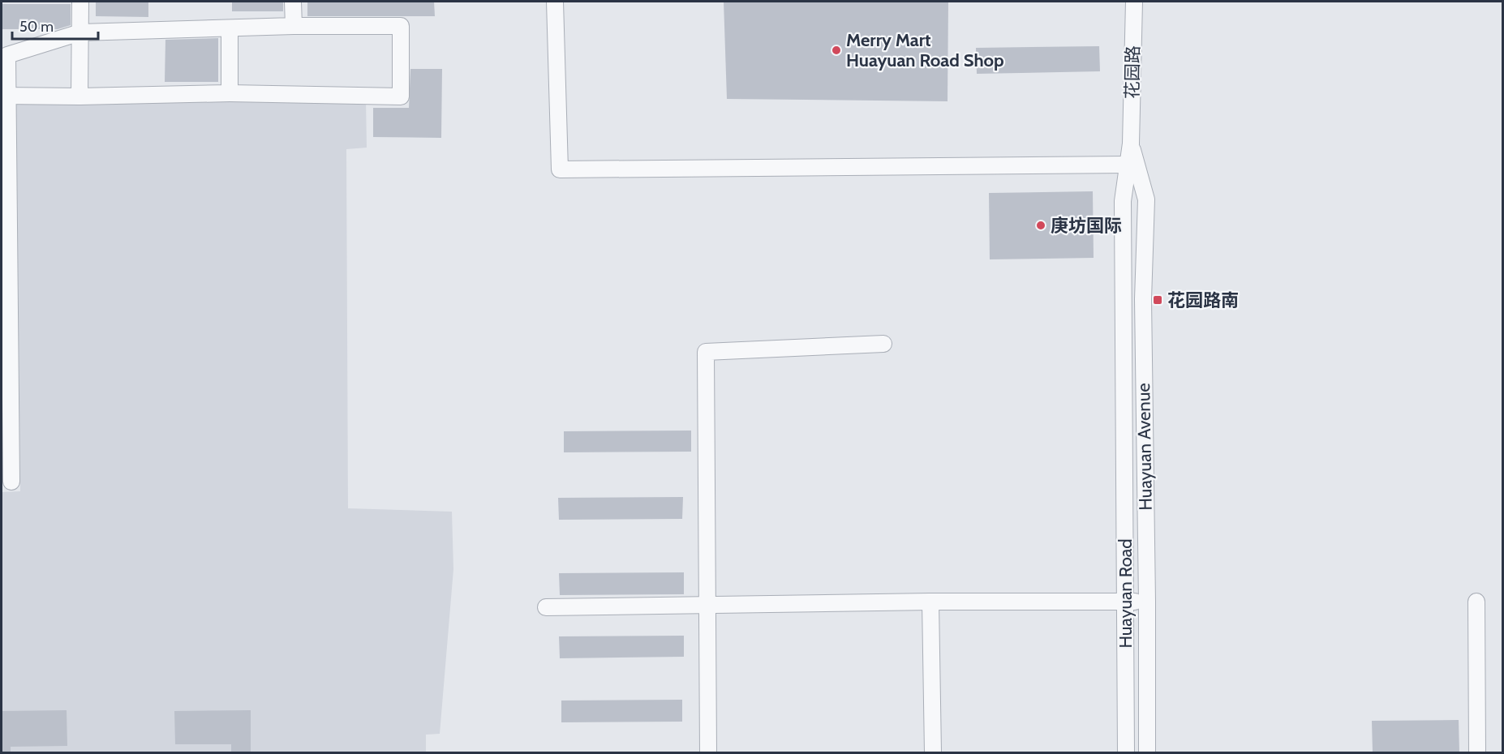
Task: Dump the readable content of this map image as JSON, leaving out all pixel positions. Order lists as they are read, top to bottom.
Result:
{
  "streets": {
    "street": ["花园路", "Huayuan Avenue", "Huayuan Road"]
  },
  "crossings": [
    ["花园路", "Huayuan Avenue"],
    ["花园路", "Huayuan Road"],
    ["Huayuan Avenue", "Huayuan Road"]
  ],
  "places": {
    "other": ["Merry Mart Huayuan Road Shop", "庚坊国际"],
    "transit": ["花园路南"]
  },
  "scale_bar": "50 m"
}
